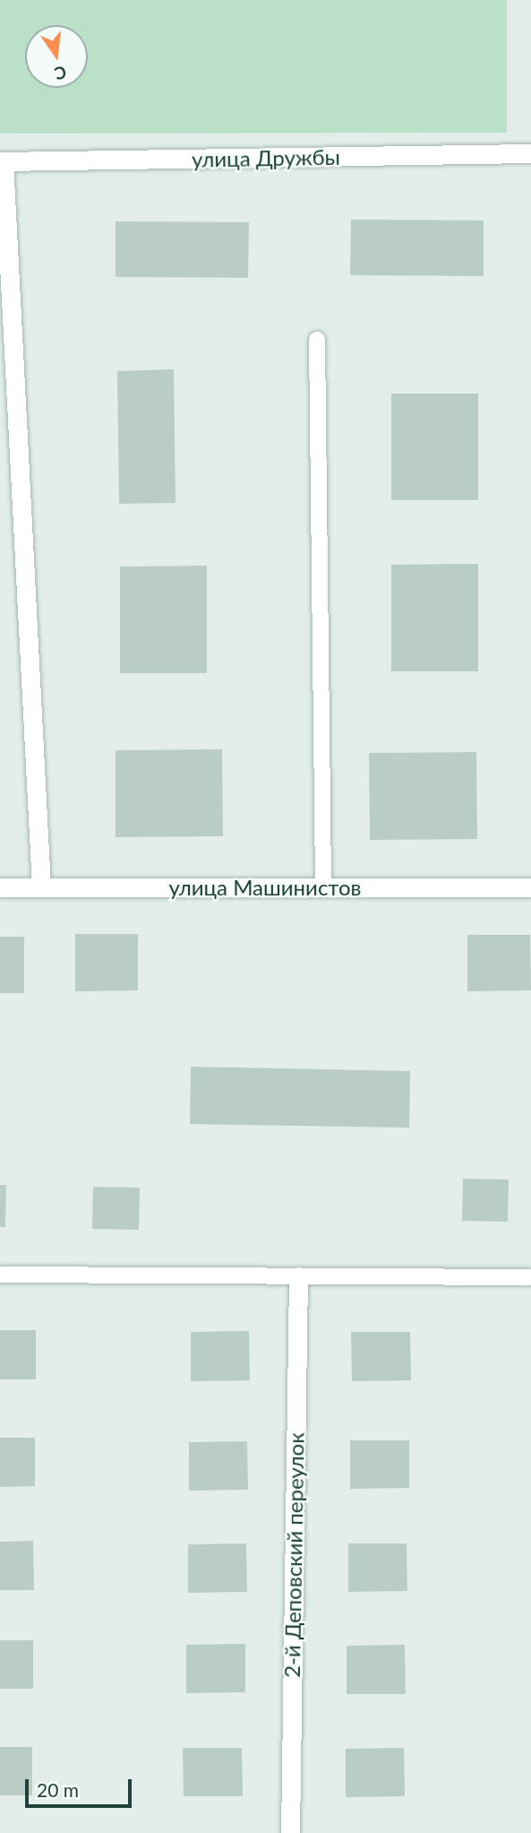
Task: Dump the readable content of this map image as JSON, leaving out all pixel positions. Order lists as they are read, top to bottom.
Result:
{
  "streets": {
    "street": ["улица Дружбы", "улица Машинистов", "2-й Деповский переулок"]
  },
  "scale_bar": "20 m",
  "north": "bottom"
}
